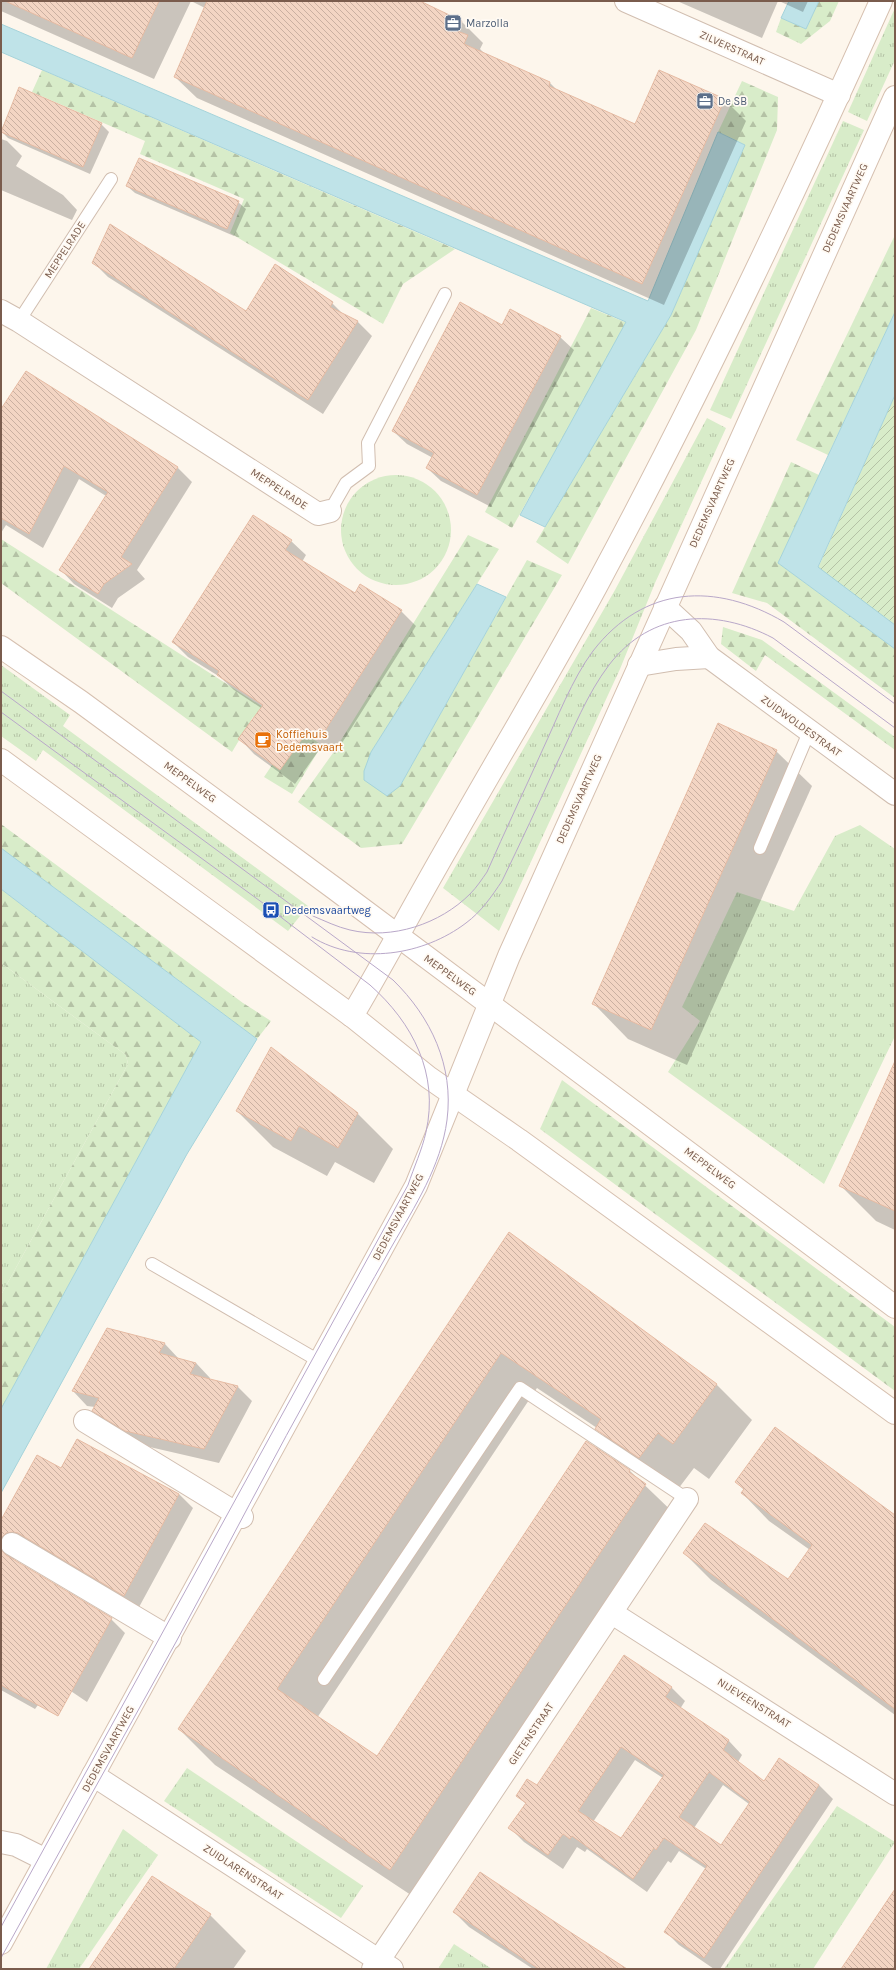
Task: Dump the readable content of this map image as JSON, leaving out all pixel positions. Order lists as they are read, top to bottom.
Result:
{
  "streets": {
    "main road": [
      "ZILVERSTRAAT",
      "DEDEMSVAARTWEG",
      "MEPPELRADE",
      "ZUIDWOLDESTRAAT",
      "MEPPELWEG",
      "NIJEVEENSTRAAT",
      "GIETENSTRAAT",
      "ZUIDLARENSTRAAT"
    ]
  },
  "crossings": [
    ["DEDEMSVAARTWEG", "ZUIDWOLDESTRAAT"],
    ["DEDEMSVAARTWEG", "MEPPELWEG"],
    ["DEDEMSVAARTWEG", "ZUIDLARENSTRAAT"],
    ["NIJEVEENSTRAAT", "GIETENSTRAAT"],
    ["GIETENSTRAAT", "ZUIDLARENSTRAAT"]
  ],
  "places": {
    "office": ["Marzolla", "De SB"],
    "cafe": ["Koffiehuis Dedemsvaart"],
    "bus stop": ["Dedemsvaartweg"]
  }
}
